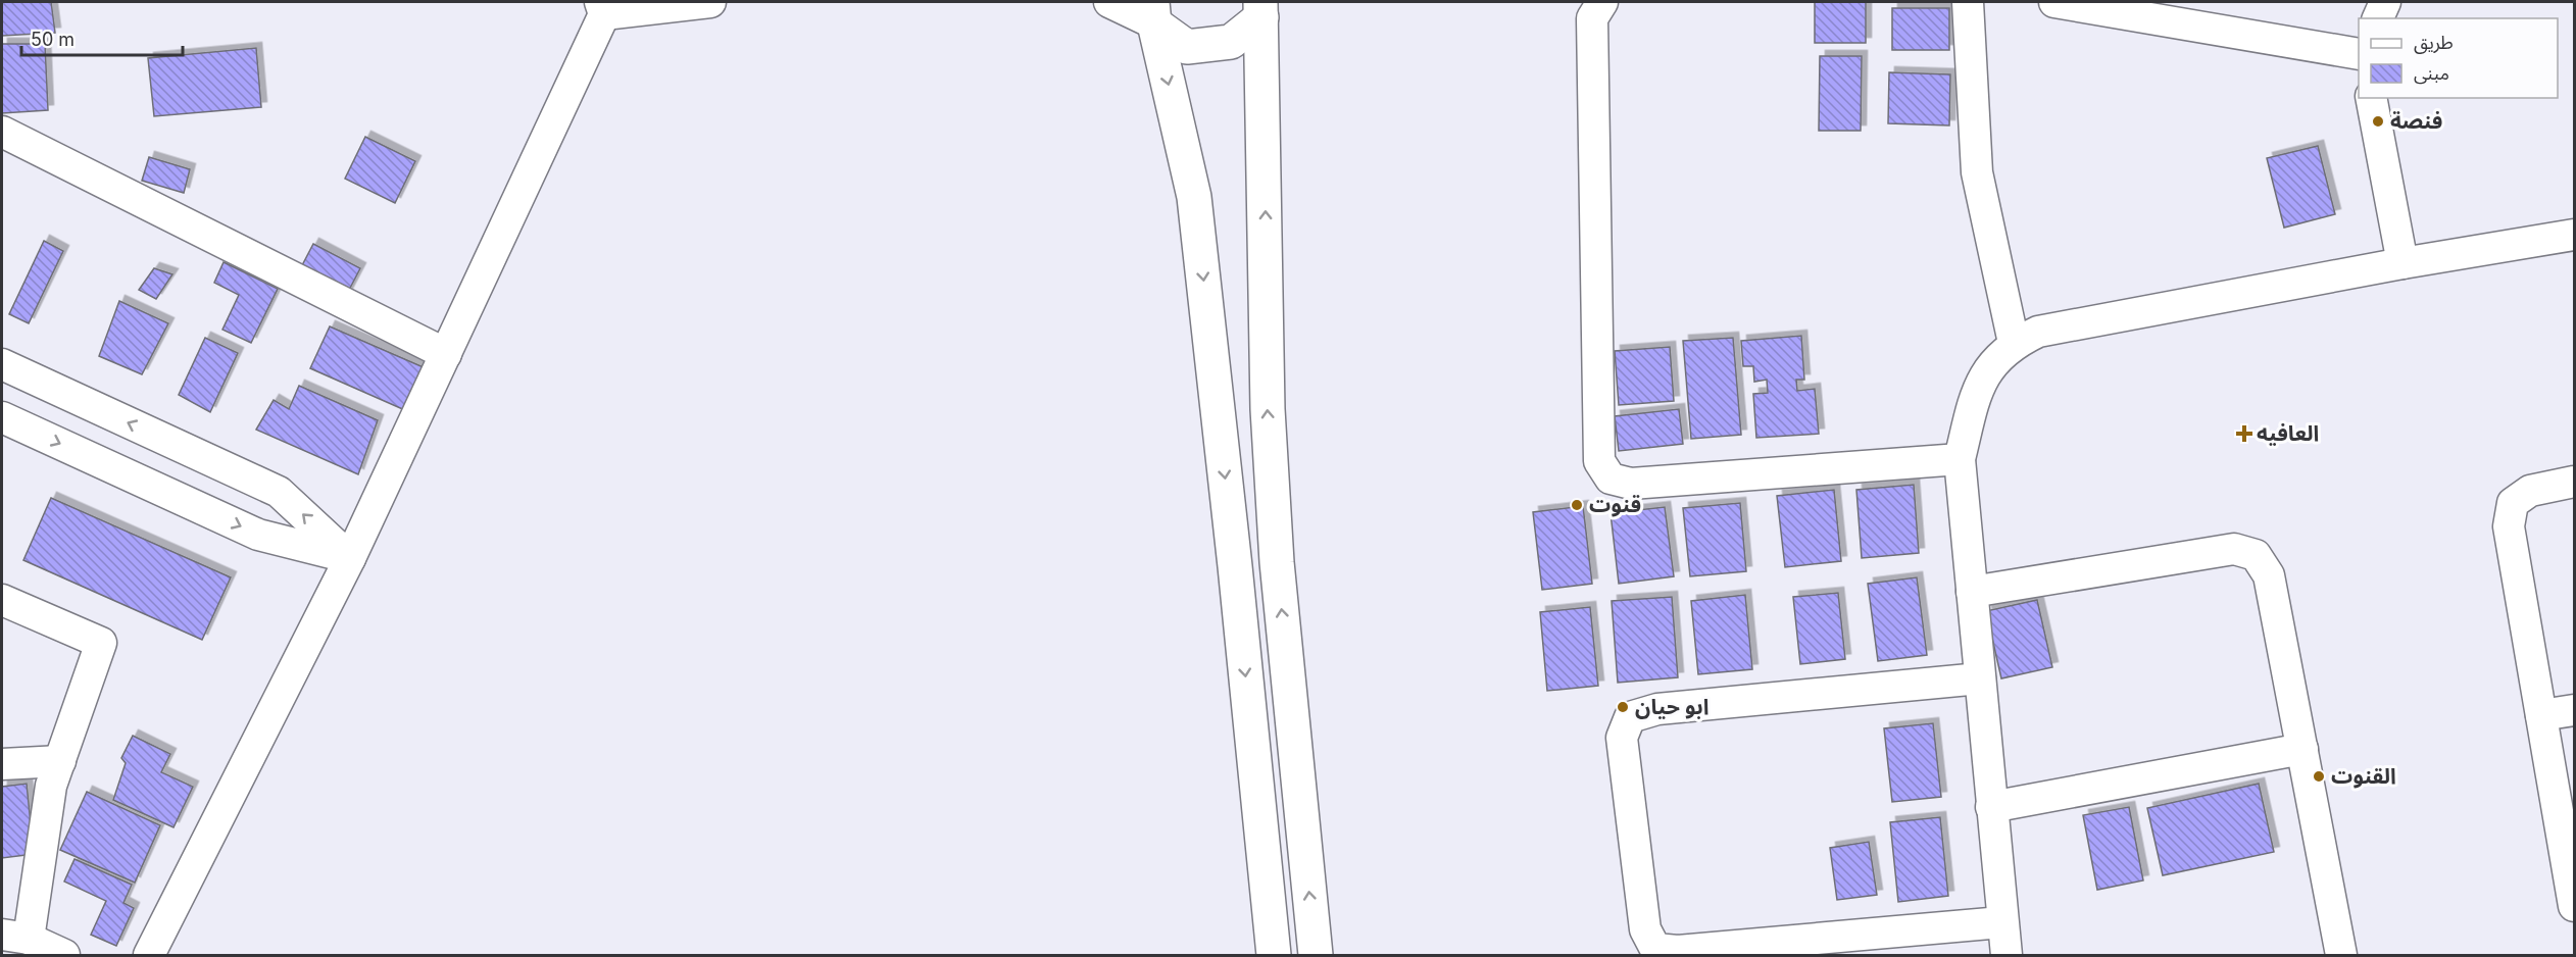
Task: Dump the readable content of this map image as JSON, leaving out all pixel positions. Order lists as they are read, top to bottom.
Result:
{
  "places": {
    "other": [
      "فنصة",
      "قنوت",
      "ابو حيان",
      "القنوت"
    ],
    "health": ["العافيه"]
  },
  "legend": ["طريق", "مبنى"],
  "scale_bar": "50 m"
}
